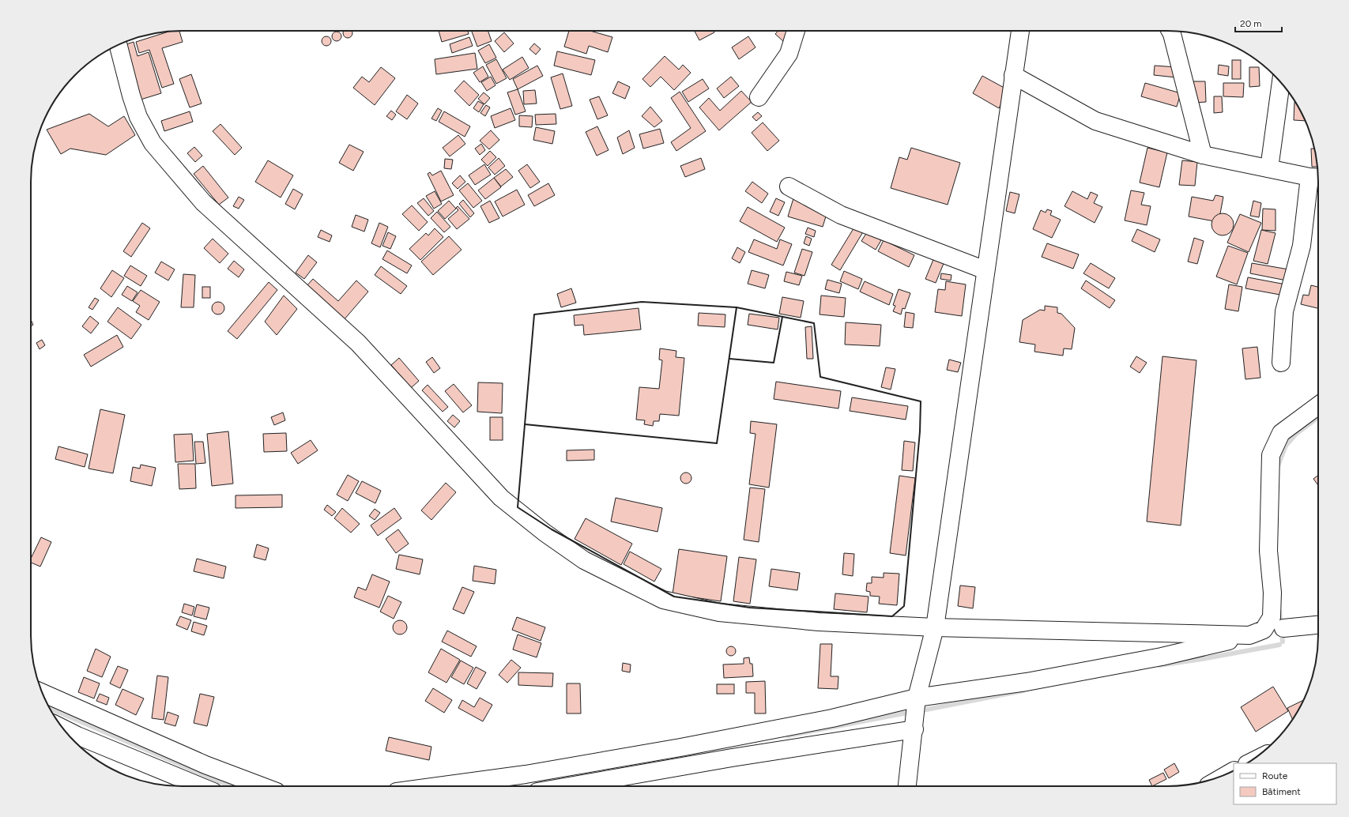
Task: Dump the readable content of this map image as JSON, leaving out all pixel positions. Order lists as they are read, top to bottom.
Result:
{
  "legend": ["Route", "Bâtiment"],
  "scale_bar": "20 m"
}
